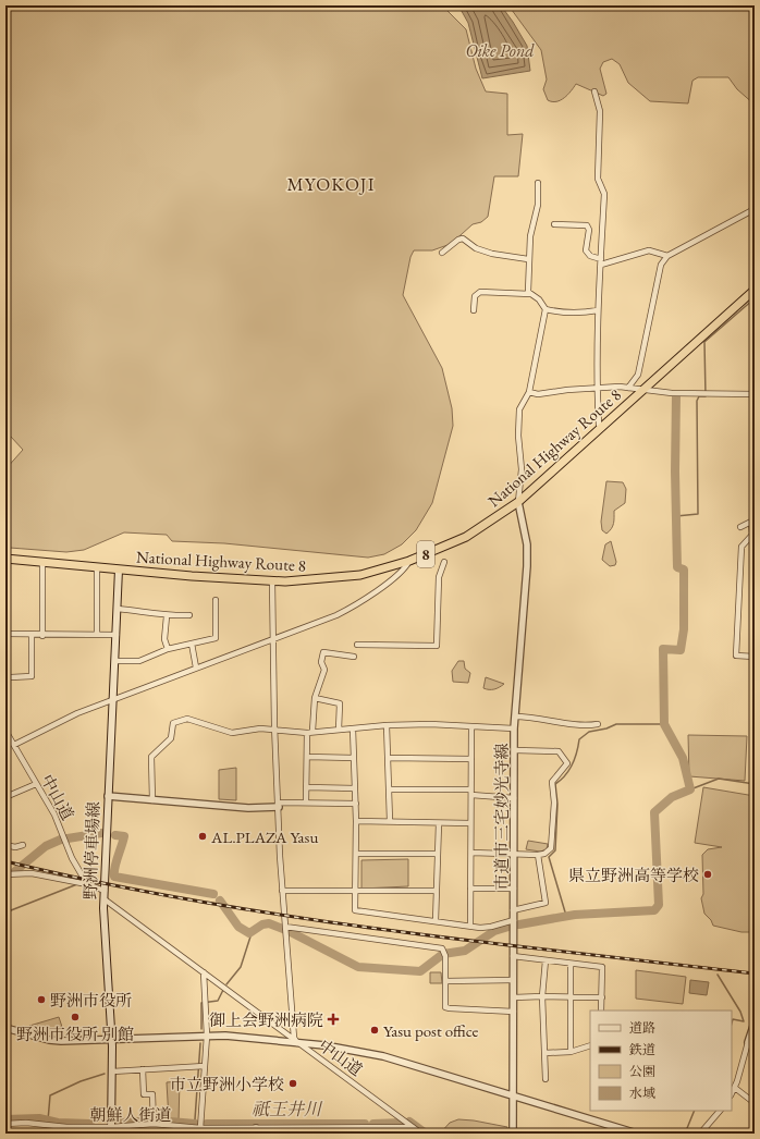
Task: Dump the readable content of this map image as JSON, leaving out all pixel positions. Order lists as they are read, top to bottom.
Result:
{
  "streets": {
    "highway": ["National Highway Route 8", "8"],
    "main road": ["野洲停車場線"],
    "street": ["中山道", "市道市三宅妙光寺線", "朝鮮人街道"]
  },
  "crossings": [
    ["National Highway Route 8", "市道市三宅妙光寺線"],
    ["National Highway Route 8", "野洲停車場線"],
    ["中山道", "野洲停車場線"],
    ["中山道", "朝鮮人街道"],
    ["野洲停車場線", "朝鮮人街道"]
  ],
  "districts": ["MYOKOJI"],
  "water": ["Oike Pond", "祇王井川"],
  "places": {
    "other": [
      "AL.PLAZA Yasu",
      "県立野洲高等学校",
      "野洲市役所",
      "野洲市役所 別館",
      "Yasu post office",
      "市立野洲小学校"
    ],
    "health": ["御上会野洲病院"]
  },
  "legend": [
    "道路",
    "鉄道",
    "公園",
    "水域"
  ]
}
